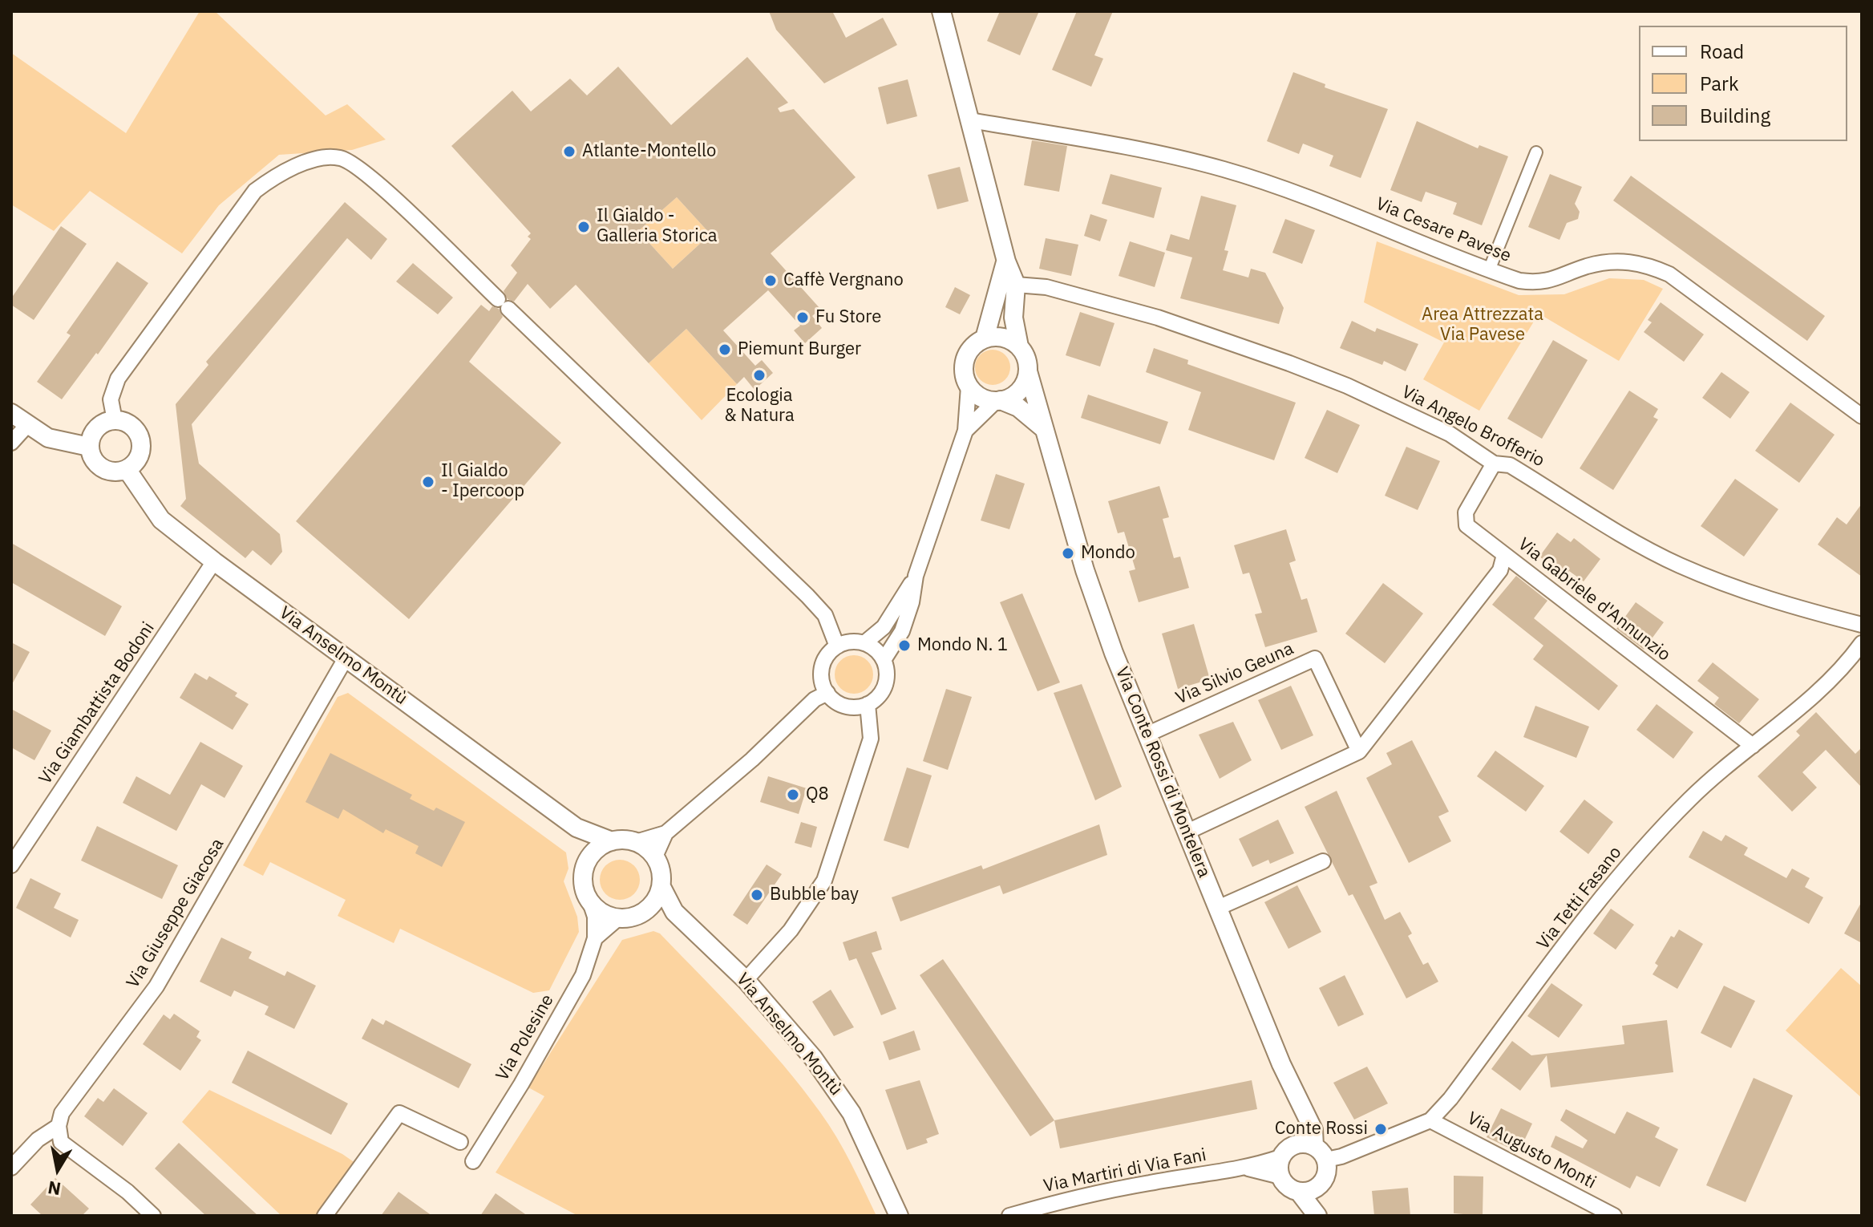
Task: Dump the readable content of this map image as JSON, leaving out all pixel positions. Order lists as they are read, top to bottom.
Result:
{
  "streets": {
    "street": [
      "Via Cesare Pavese",
      "Via Angelo Brofferio",
      "Via Gabriele d'Annunzio",
      "Via Anselmo Montù",
      "Via Silvio Geuna",
      "Via Giambattista Bodoni",
      "Via Conte Rossi di Montelera",
      "Via Tetti Fasano",
      "Via Giuseppe Giacosa",
      "Via Polesine",
      "Via Augusto Monti",
      "Via Martiri di Via Fani"
    ]
  },
  "crossings": [
    ["Via Angelo Brofferio", "Via Gabriele d'Annunzio"],
    ["Via Gabriele d'Annunzio", "Via Tetti Fasano"],
    ["Via Anselmo Montù", "Via Giambattista Bodoni"],
    ["Via Anselmo Montù", "Via Giuseppe Giacosa"],
    ["Via Anselmo Montù", "Via Polesine"],
    ["Via Silvio Geuna", "Via Conte Rossi di Montelera"],
    ["Via Conte Rossi di Montelera", "Via Tetti Fasano"],
    ["Via Conte Rossi di Montelera", "Via Martiri di Via Fani"],
    ["Via Tetti Fasano", "Via Augusto Monti"],
    ["Via Tetti Fasano", "Via Martiri di Via Fani"]
  ],
  "parks": ["Area Attrezzata Via Pavese"],
  "places": [
    "Atlante-Montello",
    "Il Gialdo - Galleria Storica",
    "Caffè Vergnano",
    "Fu Store",
    "Piemunt Burger",
    "Ecologia & Natura",
    "Il Gialdo - Ipercoop",
    "Mondo",
    "Mondo N. 1",
    "Q8",
    "Bubble bay",
    "Conte Rossi"
  ],
  "legend": ["Road", "Park", "Building"],
  "north": "bottom"
}
